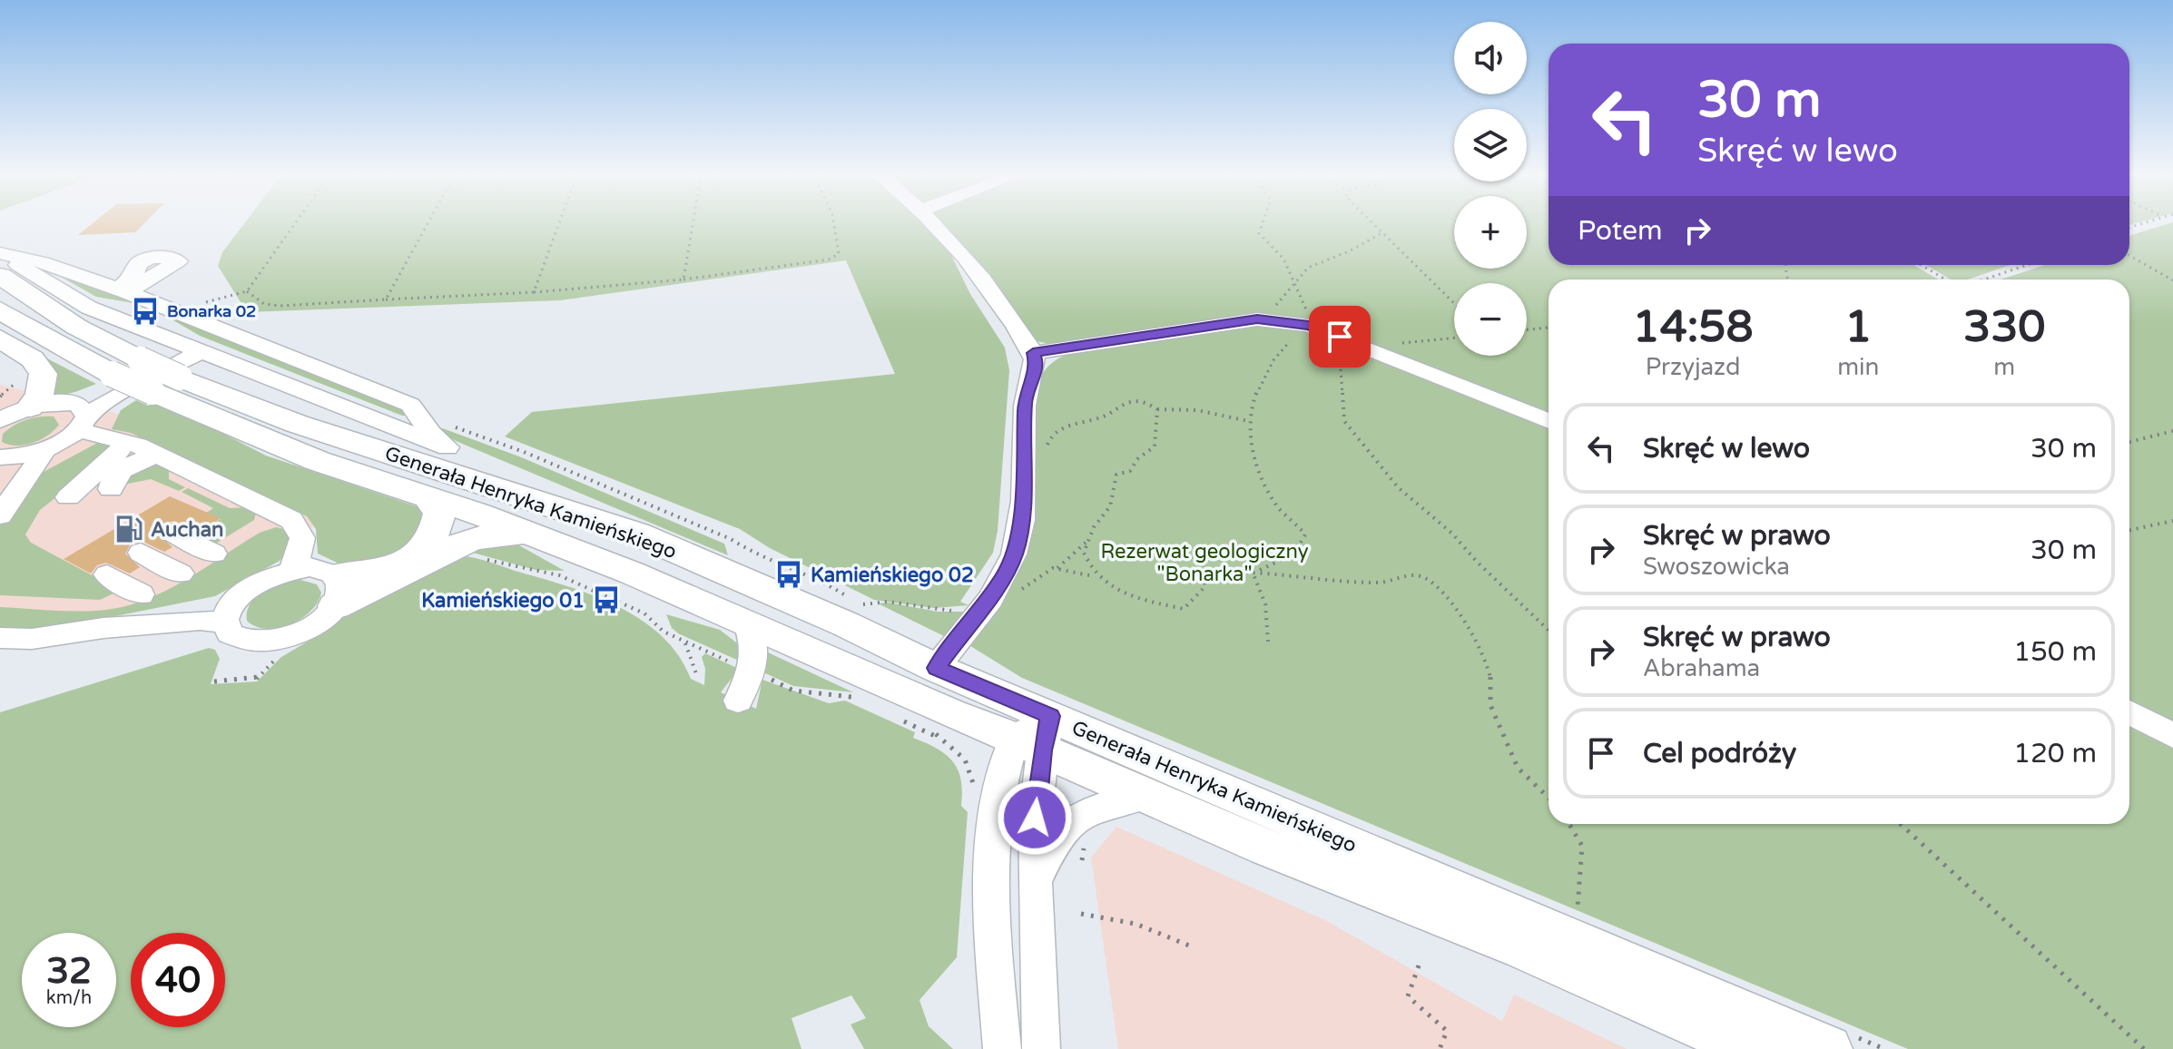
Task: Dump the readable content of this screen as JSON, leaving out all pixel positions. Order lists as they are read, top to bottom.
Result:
{
  "streets": {
    "main road": ["Generała Henryka Kamieńskiego"]
  },
  "parks": ["Rezerwat geologiczny \"Bonarka\""],
  "places": {
    "bus stop": ["Bonarka 02", "Kamieńskiego 02", "Kamieńskiego 01"],
    "fuel station": ["Auchan"]
  },
  "page": {
    "map_buttons": ["+", "−"],
    "turn": ["30 m", "Skręć w lewo"],
    "then": "Potem",
    "eta": [
      "14:58",
      "Przyjazd",
      "1",
      "min",
      "330",
      "m"
    ],
    "list": [
      {
        "name": "Skręć w lewo",
        "value": "30 m"
      },
      {
        "name": "Skręć w prawo",
        "note": "Swoszowicka",
        "value": "30 m"
      },
      {
        "name": "Skręć w prawo",
        "note": "Abrahama",
        "value": "150 m"
      },
      {
        "name": "Cel podróży",
        "value": "120 m"
      }
    ],
    "speed": "32 km/h",
    "limit": "40"
  }
}
